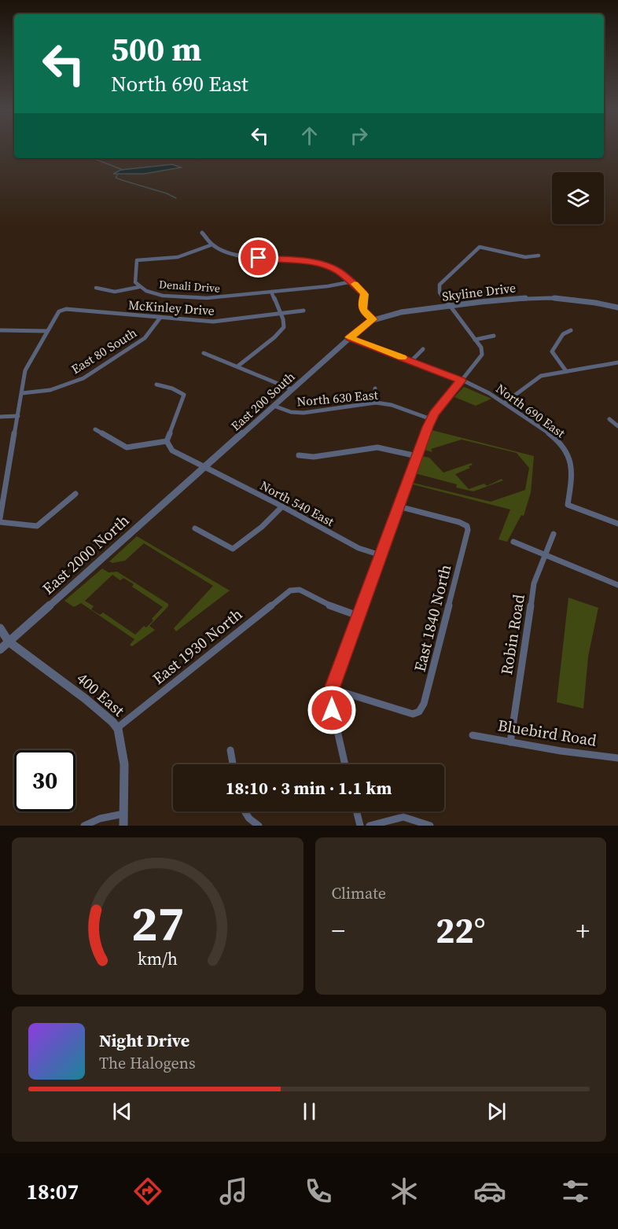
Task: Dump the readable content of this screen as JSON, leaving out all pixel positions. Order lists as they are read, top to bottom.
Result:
{
  "streets": {
    "street": [
      "Denali Drive",
      "Skyline Drive",
      "McKinley Drive",
      "East 80 South",
      "North 630 East",
      "East 200 South",
      "North 690 East",
      "North 540 East",
      "East 2000 North",
      "East 1840 North",
      "Robin Road",
      "East 1930 North",
      "400 East",
      "Bluebird Road"
    ]
  },
  "crossings": [
    ["Skyline Drive", "East 200 South"],
    ["Skyline Drive", "North 690 East"],
    ["McKinley Drive", "East 80 South"],
    ["North 630 East", "East 200 South"],
    ["East 200 South", "North 690 East"],
    ["East 200 South", "North 540 East"],
    ["East 200 South", "East 2000 North"],
    ["East 2000 North", "400 East"],
    ["Robin Road", "Bluebird Road"],
    ["East 1930 North", "400 East"]
  ],
  "page": {
    "turn": ["500 m", "North 690 East"],
    "limit": "30",
    "trip": "18:10 · 3 min · 1.1 km",
    "tile": "Climate",
    "heat": ["−", "22°", "+"],
    "song": ["Night Drive", "The Halogens"],
    "tabs": "18:07",
    "gauge": ["27", "km/h"]
  }
}
